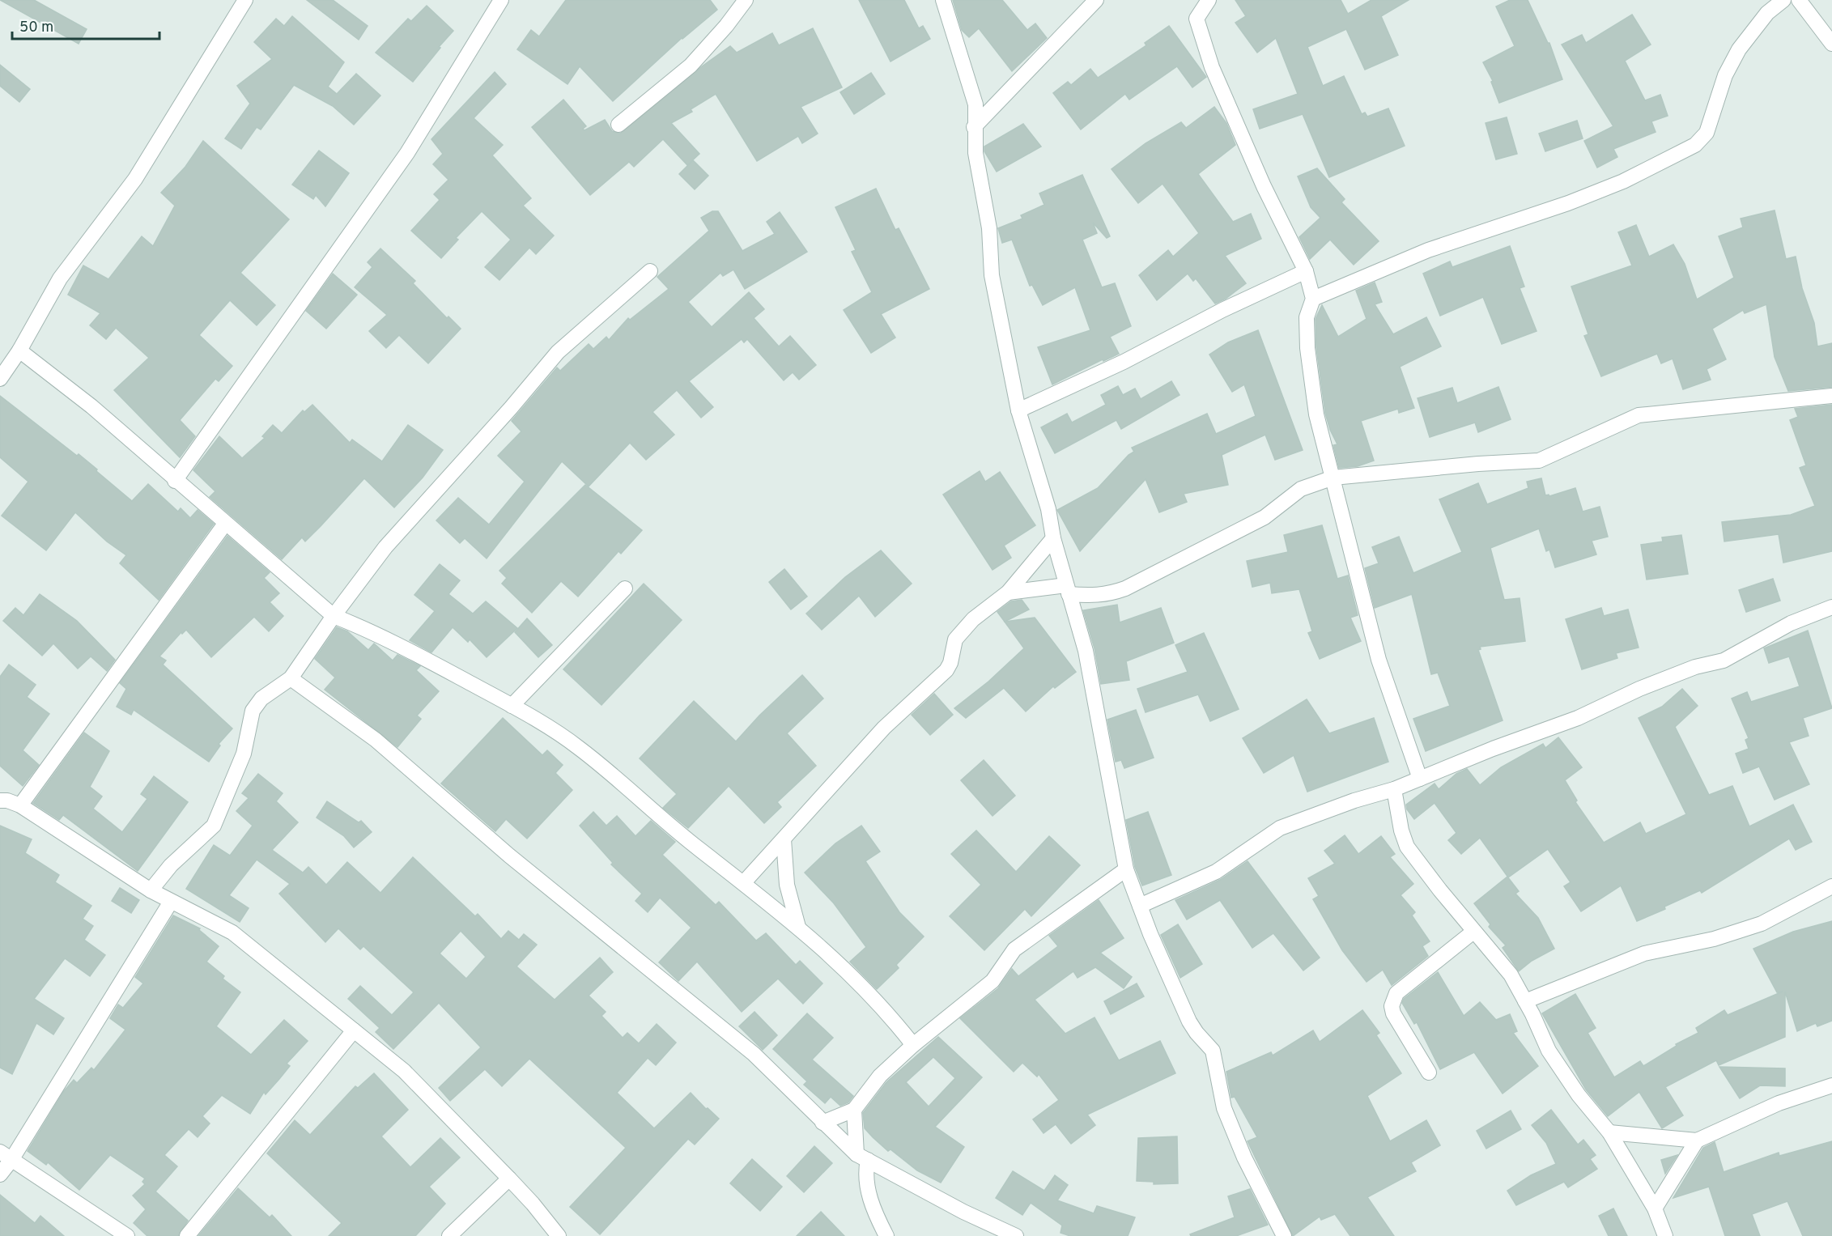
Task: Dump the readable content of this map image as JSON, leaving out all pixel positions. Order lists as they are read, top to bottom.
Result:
{
  "scale_bar": "50 m"
}
